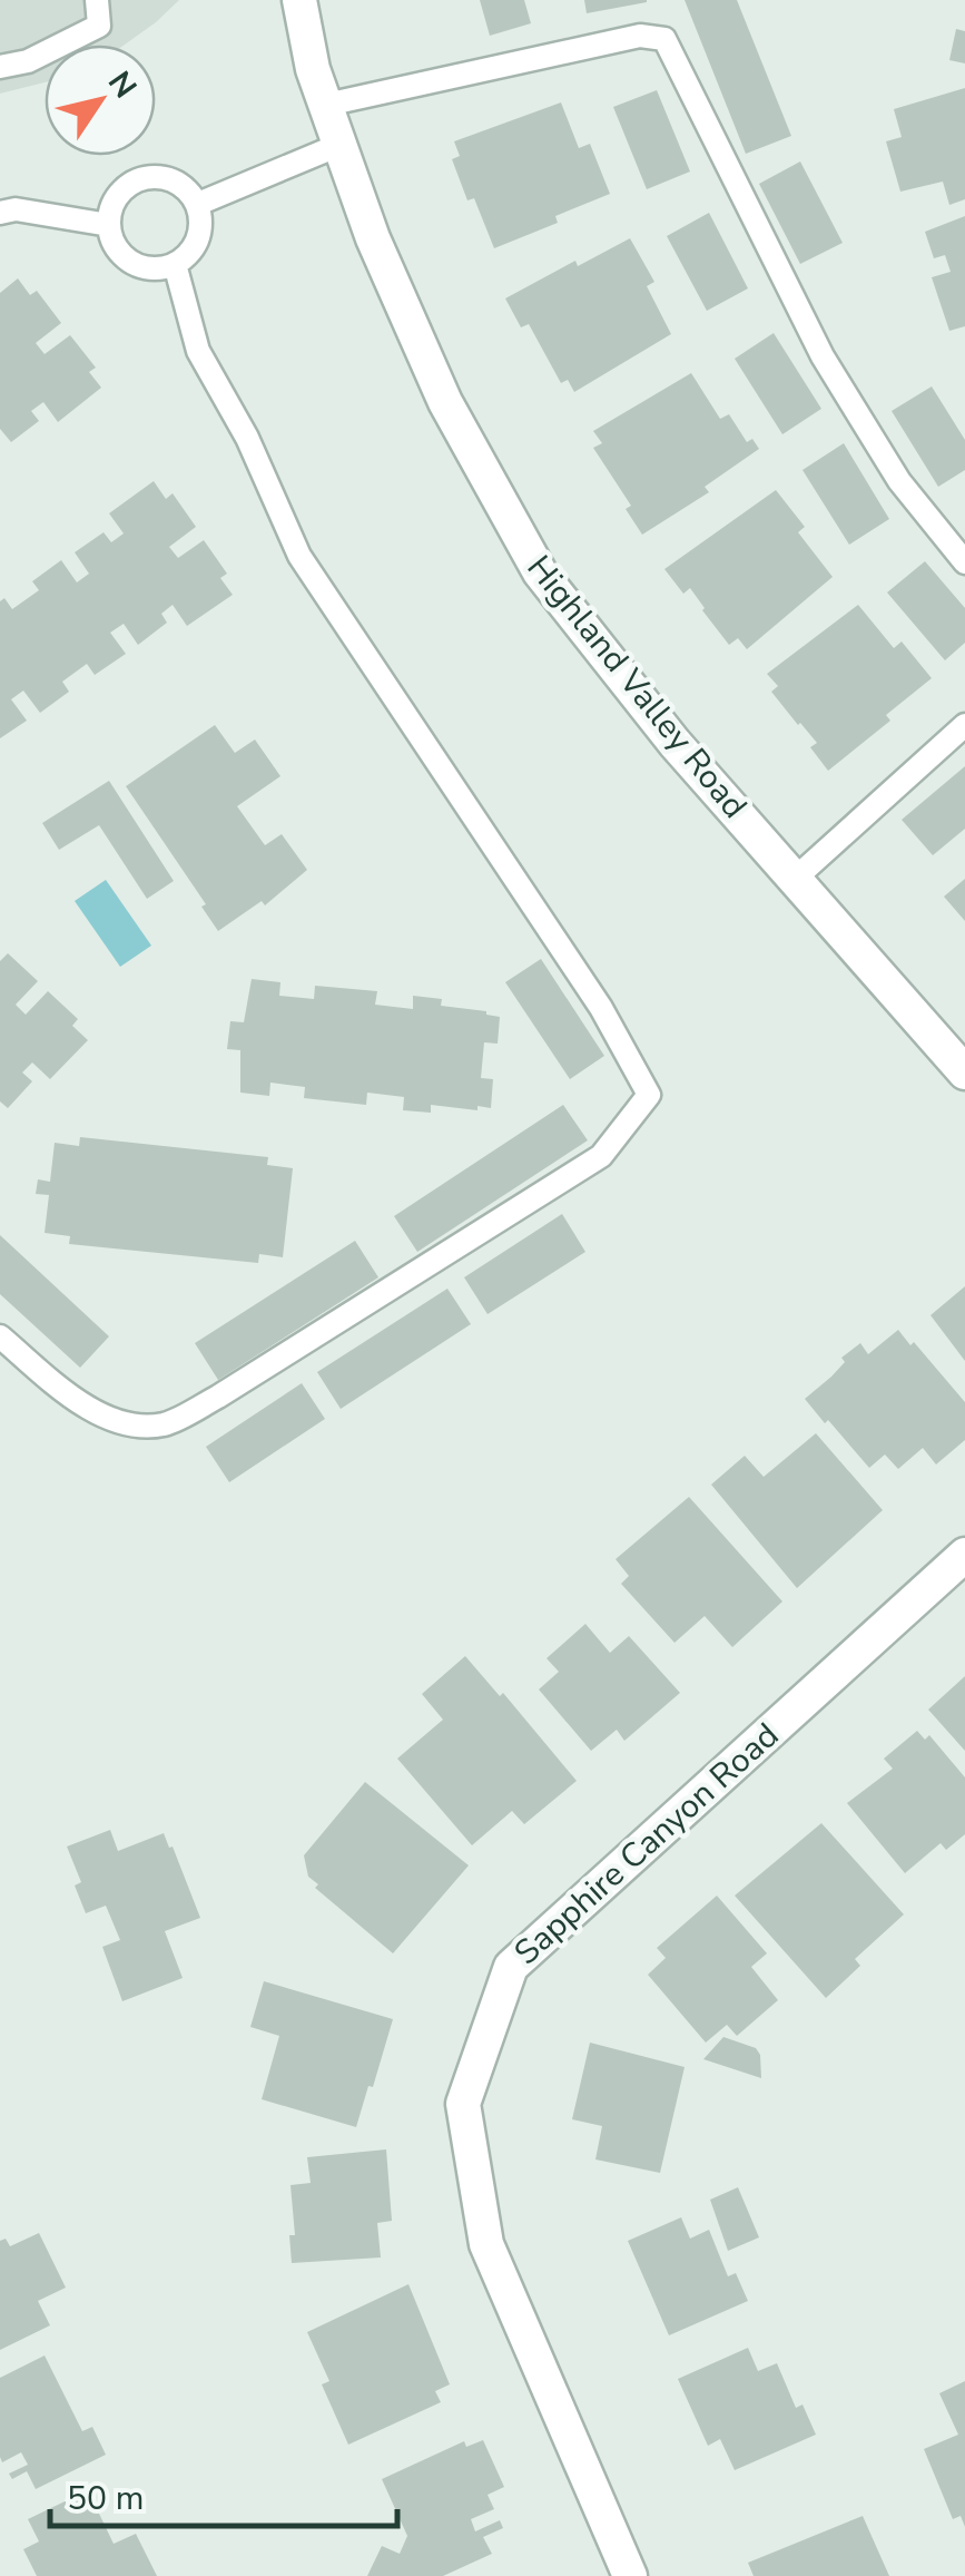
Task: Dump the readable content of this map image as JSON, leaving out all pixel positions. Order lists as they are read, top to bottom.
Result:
{
  "streets": {
    "street": ["Highland Valley Road", "Sapphire Canyon Road"]
  },
  "scale_bar": "50 m",
  "north": "top right"
}
